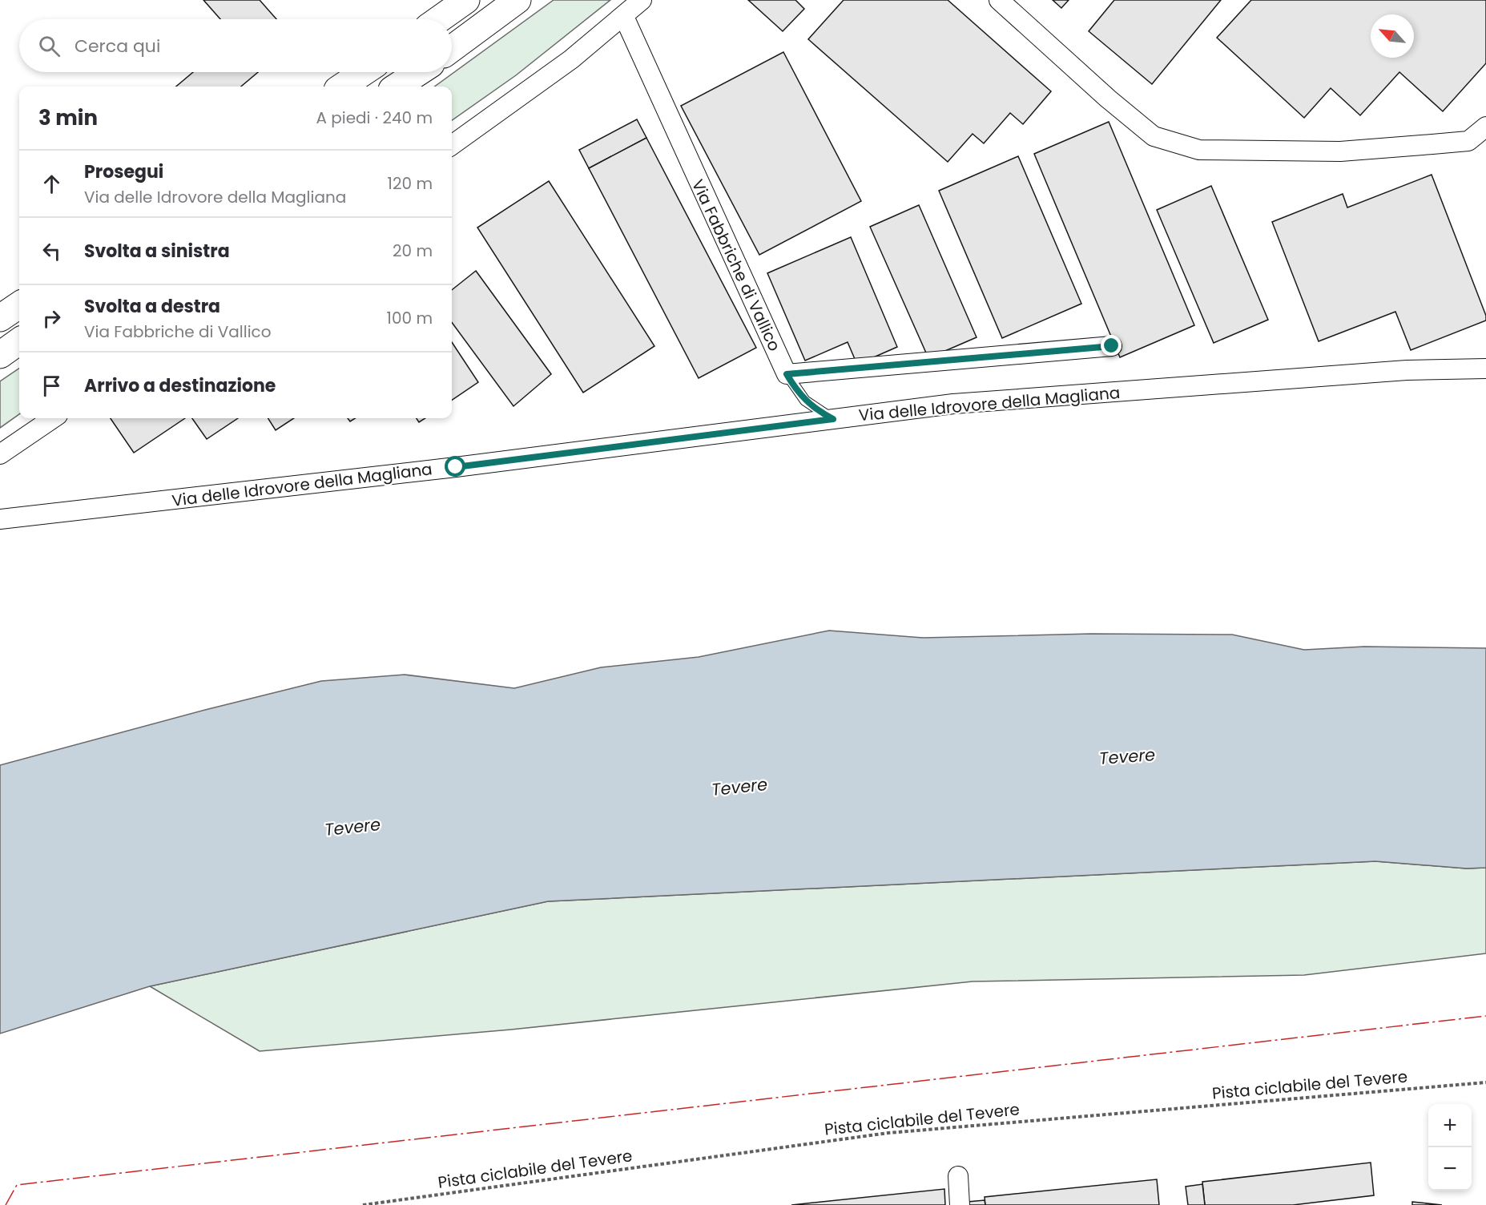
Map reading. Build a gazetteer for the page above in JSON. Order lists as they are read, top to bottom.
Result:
{
  "streets": {
    "street": ["Via Fabbriche di Vallico", "Via delle Idrovore della Magliana"],
    "path": ["Pista ciclabile del Tevere"]
  },
  "water": ["Tevere"],
  "north": "top left",
  "page": {
    "search": "Cerca qui",
    "heading": ["3 min", "A piedi · 240 m"],
    "list": [
      ["Prosegui", "Via delle Idrovore della Magliana", "120 m"],
      ["Svolta a sinistra", "20 m"],
      ["Svolta a destra", "Via Fabbriche di Vallico", "100 m"],
      "Arrivo a destinazione"
    ],
    "map_buttons": ["+", "−"]
  }
}
